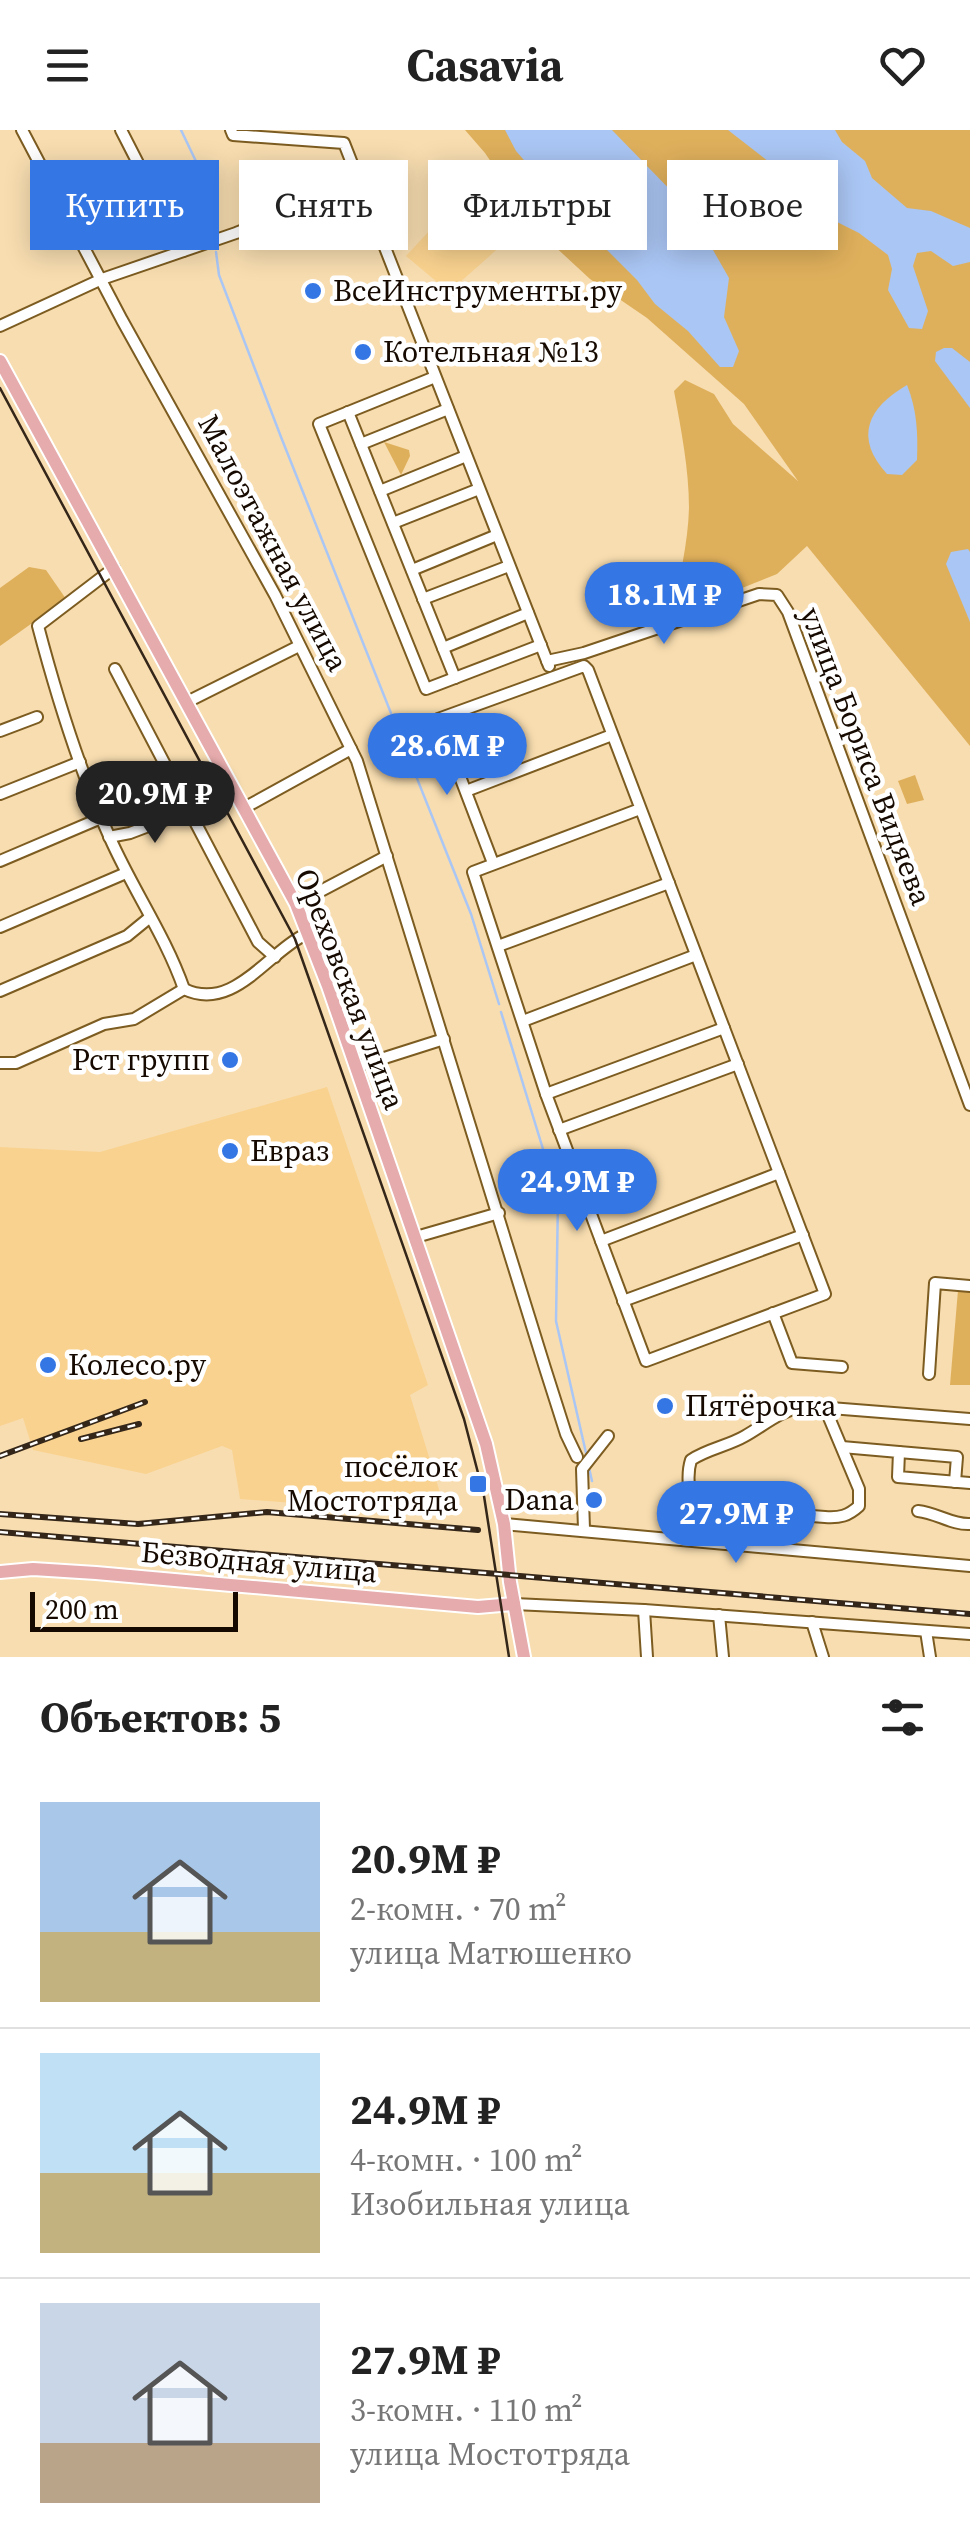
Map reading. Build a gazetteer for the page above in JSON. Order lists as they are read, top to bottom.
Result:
{
  "streets": {
    "main road": ["Ореховская улица", "Безводная улица"],
    "street": ["Малоэтажная улица", "улица Бориса Видяева"]
  },
  "crossings": [
    ["Ореховская улица", "Безводная улица"]
  ],
  "places": {
    "other": [
      "ВсеИнструменты.ру",
      "Котельная №13",
      "Рст групп",
      "Евраз",
      "Колесо.ру",
      "Пятёрочка",
      "Dana"
    ],
    "transit": ["посёлок Мостотряда"]
  },
  "scale_bar": "200 m",
  "page": {
    "header": "Casavia",
    "chip": [
      "Купить",
      "Снять",
      "Фильтры",
      "Новое"
    ],
    "price": [
      "18.1M ₽",
      "28.6M ₽",
      "20.9M ₽",
      "24.9M ₽",
      "27.9M ₽"
    ],
    "scale": "200 m",
    "heading": "Объектов: 5",
    "list": [
      {
        "name": "20.9M ₽",
        "note": "2-комн. · 70 m² · улица Матюшенко"
      },
      {
        "name": "24.9M ₽",
        "note": "4-комн. · 100 m² · Изобильная улица"
      },
      {
        "name": "27.9M ₽",
        "note": "3-комн. · 110 m² · улица Мостотряда"
      }
    ]
  }
}
